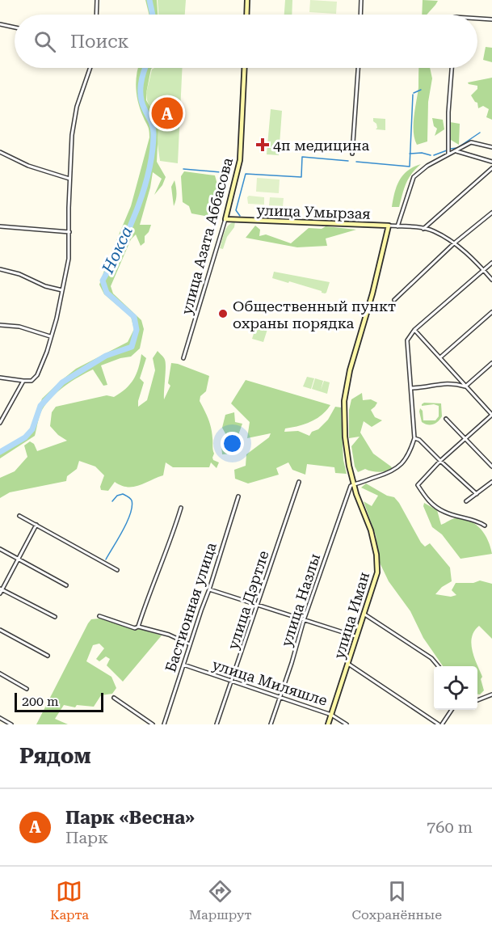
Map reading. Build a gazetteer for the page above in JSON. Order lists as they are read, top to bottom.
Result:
{
  "streets": {
    "street": [
      "улица Умырзая",
      "улица Азата Аббасова",
      "улица Дэртле",
      "улица Назлы",
      "Бастионная улица",
      "улица Иман",
      "улица Миляшле"
    ]
  },
  "crossings": [
    ["улица Умырзая", "улица Азата Аббасова"],
    ["улица Умырзая", "улица Иман"],
    ["улица Дэртле", "улица Миляшле"],
    ["улица Назлы", "улица Иман"],
    ["улица Назлы", "улица Миляшле"],
    ["Бастионная улица", "улица Миляшле"],
    ["улица Иман", "улица Миляшле"]
  ],
  "water": ["Нокса"],
  "places": {
    "health": ["4п медицина"],
    "other": ["Общественный пункт охраны порядка"]
  },
  "scale_bar": "200 m",
  "page": {
    "search": "Поиск",
    "pins": "A",
    "scale": "200 m",
    "heading": "Рядом",
    "list": [
      {
        "mark": "A",
        "name": "Парк «Весна»",
        "note": "Парк",
        "value": "760 m"
      }
    ],
    "nav": ["Карта", "Маршрут", "Сохранённые"]
  }
}
